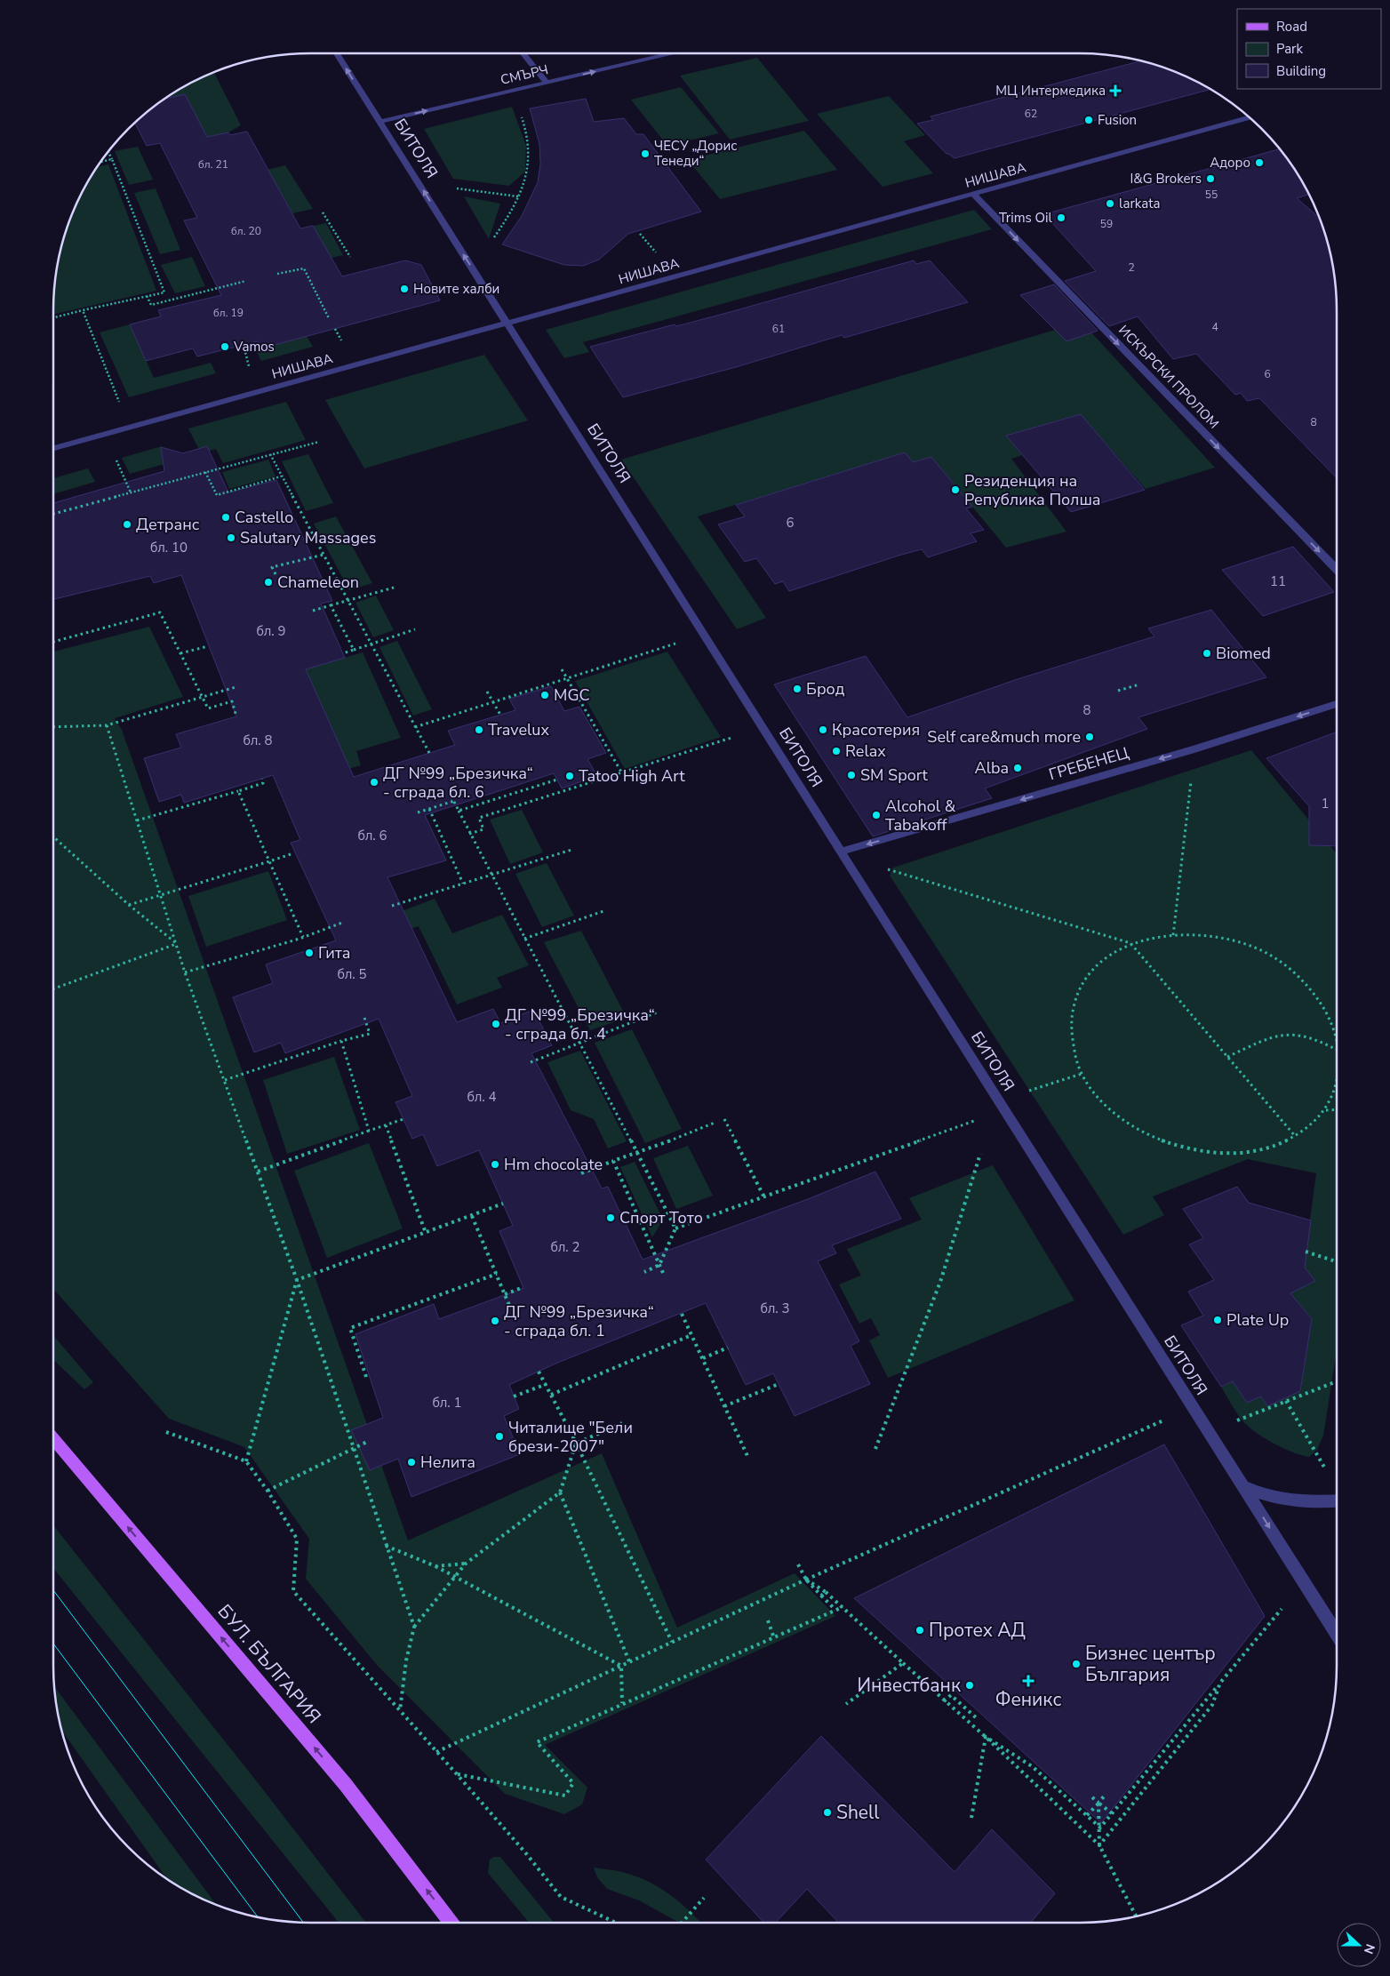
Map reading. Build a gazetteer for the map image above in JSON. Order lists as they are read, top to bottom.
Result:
{
  "streets": {
    "main road": ["БУЛ. БЪЛГАРИЯ"],
    "street": [
      "СМЪРЧ",
      "БИТОЛЯ",
      "НИШАВА",
      "ИСКЪРСКИ ПРОЛОМ",
      "ГРЕБЕНЕЦ"
    ]
  },
  "crossings": [
    ["СМЪРЧ", "БИТОЛЯ"],
    ["БИТОЛЯ", "НИШАВА"],
    ["БИТОЛЯ", "ГРЕБЕНЕЦ"],
    ["НИШАВА", "ИСКЪРСКИ ПРОЛОМ"]
  ],
  "one_way": [
    "СМЪРЧ",
    "ИСКЪРСКИ ПРОЛОМ",
    "ГРЕБЕНЕЦ",
    "БУЛ. БЪЛГАРИЯ"
  ],
  "places": {
    "health": ["МЦ Интермедика", "Феникс"],
    "other": [
      "Fusion",
      "ЧЕСУ „Дорис Тенеди“",
      "Адоро",
      "I&G Brokers",
      "larkata",
      "Trims Oil",
      "Новите халби",
      "Vamos",
      "Резиденция на Република Полша",
      "Castello",
      "Детранс",
      "Salutary Massages",
      "Chameleon",
      "Biomed",
      "Брод",
      "MGC",
      "Travelux",
      "Красотерия",
      "Self care&much more",
      "Relax",
      "Alba",
      "SM Sport",
      "Tatoo High Art",
      "ДГ №99 „Брезичка“ - сграда бл. 6",
      "Alcohol & Tabakoff",
      "Гита",
      "ДГ №99 „Брезичка“ - сграда бл. 4",
      "Hm chocolate",
      "Спорт Тото",
      "Plate Up",
      "ДГ №99 „Брезичка“ - сграда бл. 1",
      "Читалище \"Бели брези-2007\"",
      "Нелита",
      "Протех АД",
      "Бизнес център България",
      "Инвестбанк",
      "Shell"
    ]
  },
  "house_numbers": [
    "62",
    "бл. 21",
    "55",
    "59",
    "бл. 20",
    "2",
    "бл. 19",
    "4",
    "61",
    "6",
    "8",
    "6",
    "бл. 10",
    "11",
    "бл. 9",
    "8",
    "бл. 8",
    "1",
    "бл. 6",
    "бл. 5",
    "бл. 4",
    "бл. 2",
    "бл. 3",
    "бл. 1"
  ],
  "legend": ["Road", "Park", "Building"],
  "north": "right"
}
